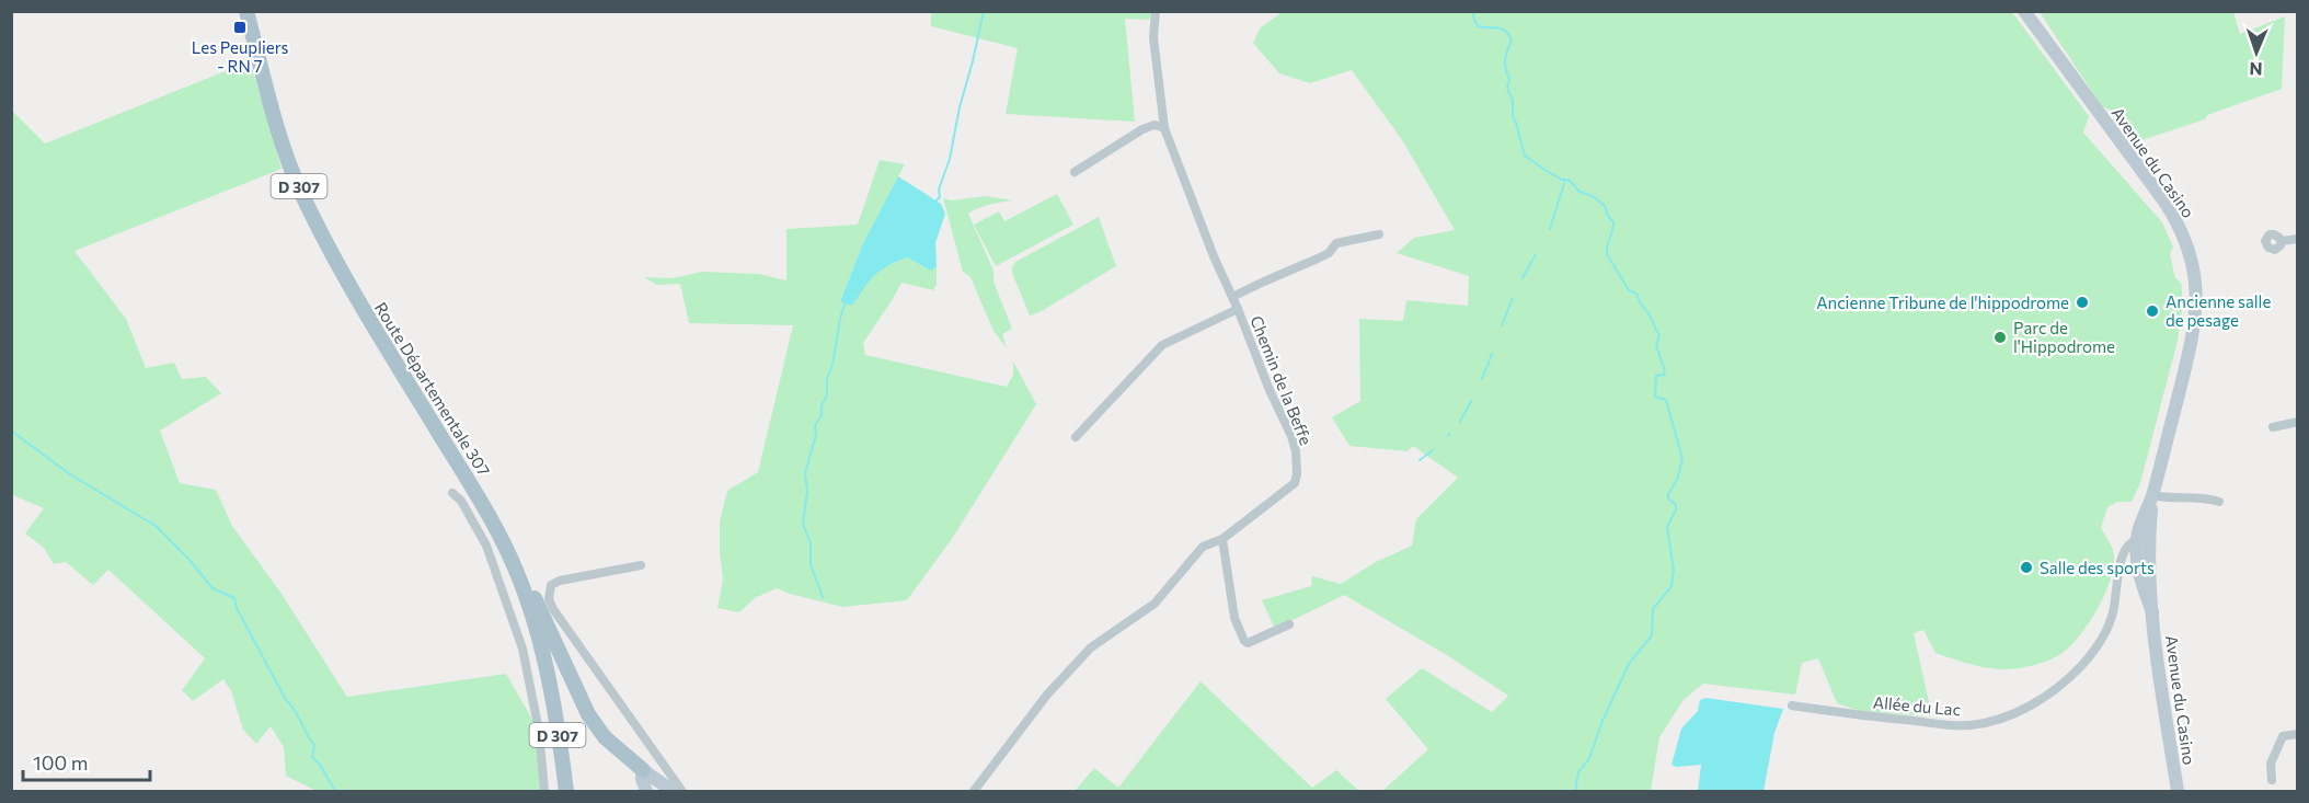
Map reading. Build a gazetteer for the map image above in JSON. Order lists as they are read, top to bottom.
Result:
{
  "streets": {
    "main road": ["D 307", "Route Départementale 307"],
    "street": ["Avenue du Casino", "Chemin de la Beffe", "Allée du Lac"]
  },
  "crossings": [
    ["Avenue du Casino", "Allée du Lac"]
  ],
  "places": {
    "transit": ["Les Peupliers - RN 7"],
    "other": [
      "Ancienne Tribune de l'hippodrome",
      "Ancienne salle de pesage",
      "Parc de l'Hippodrome",
      "Salle des sports"
    ]
  },
  "scale_bar": "100 m",
  "north": "bottom"
}
